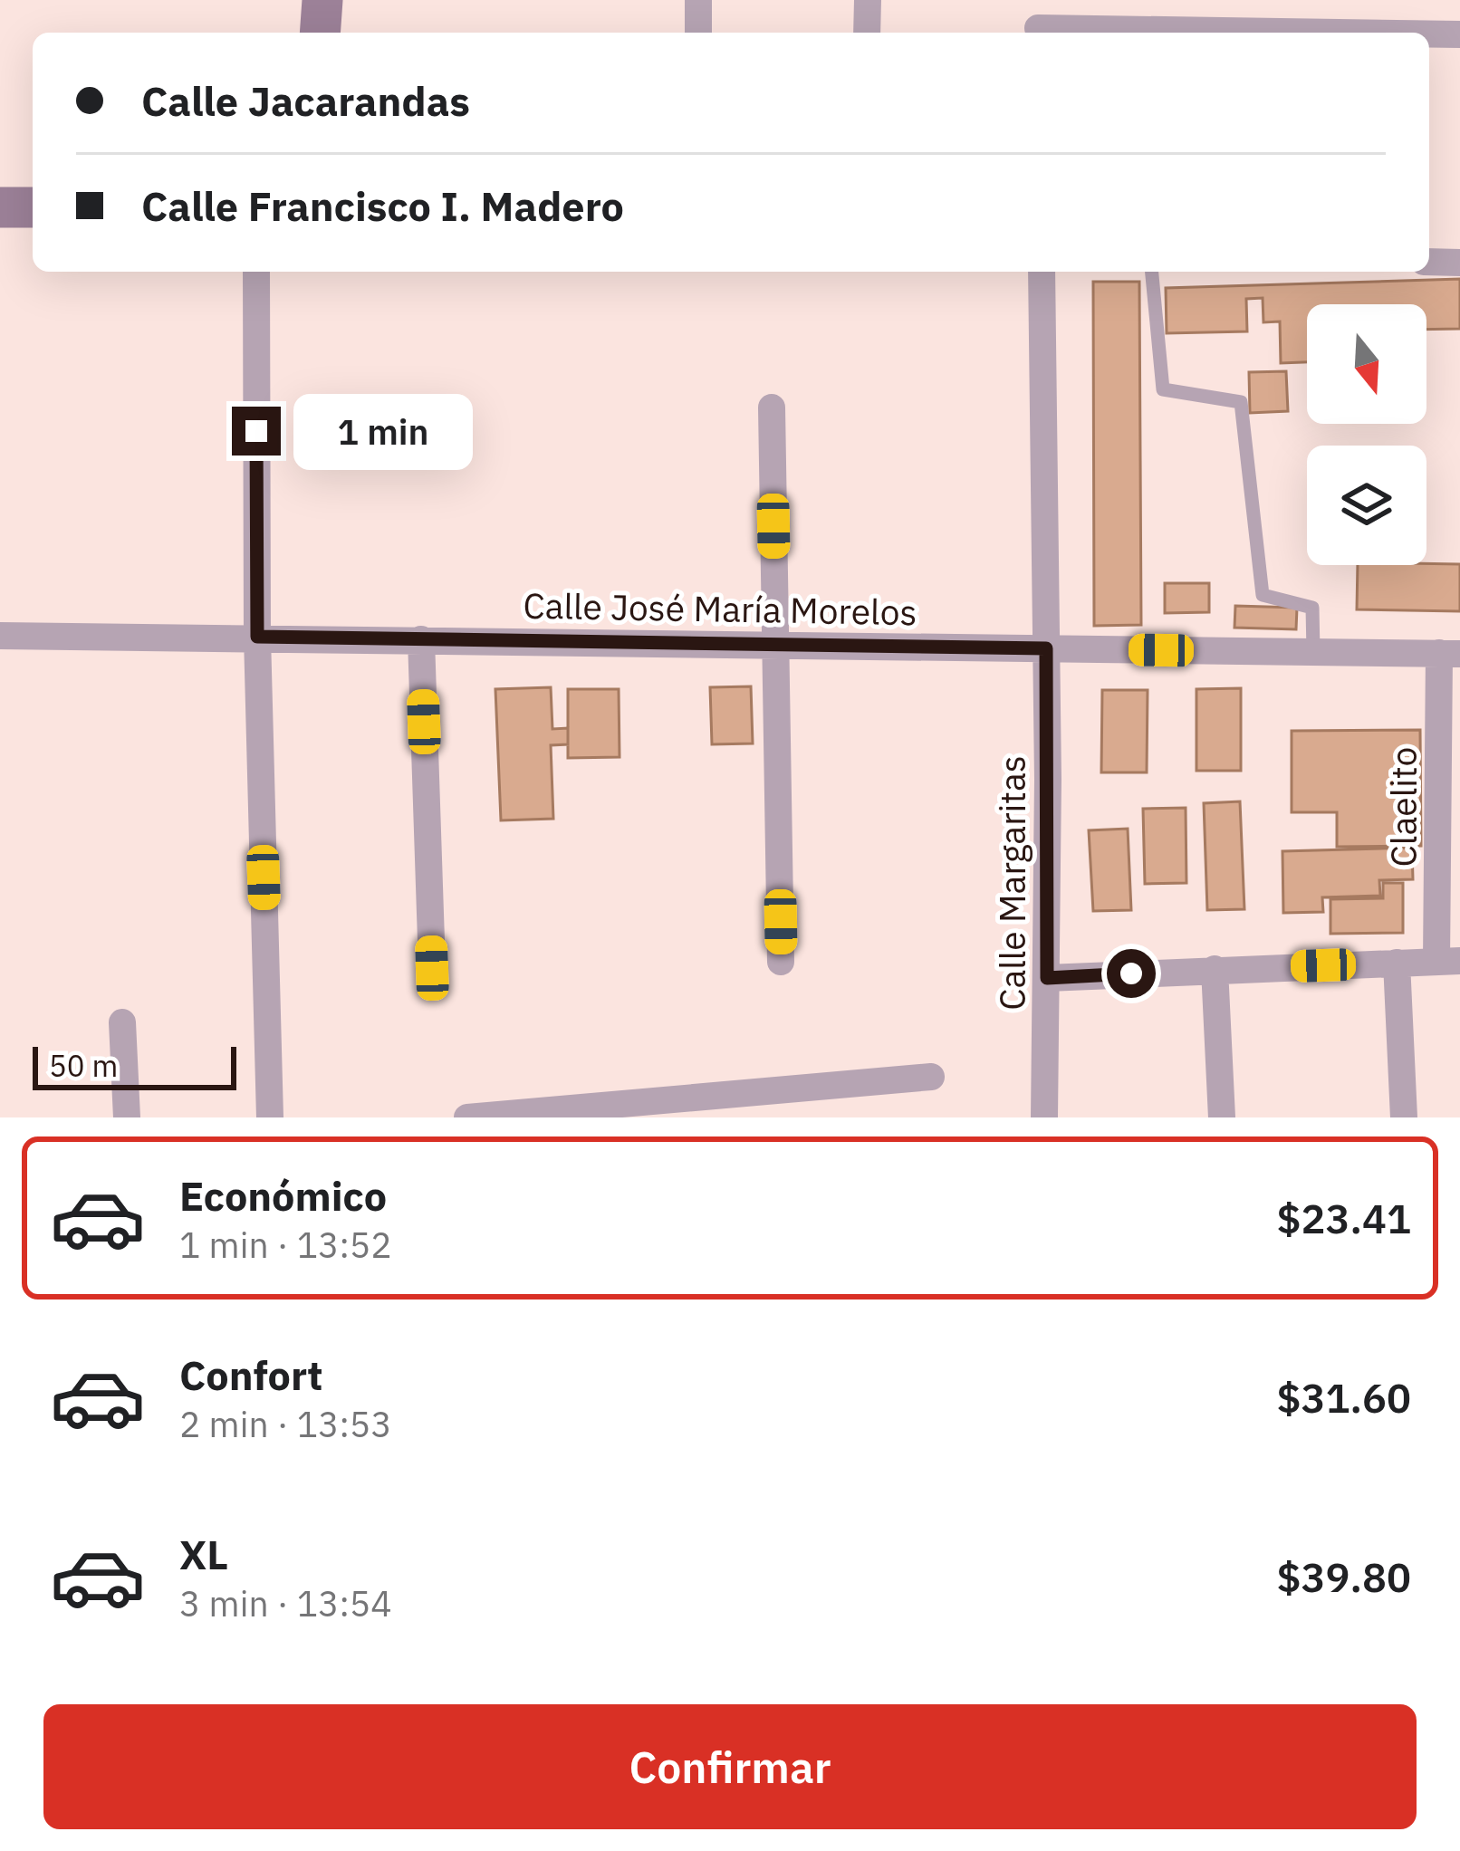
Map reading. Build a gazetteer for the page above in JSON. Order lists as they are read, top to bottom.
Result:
{
  "streets": {
    "street": ["Calle José María Morelos", "Claelito", "Calle Margaritas"]
  },
  "crossings": [
    ["Calle José María Morelos", "Claelito"],
    ["Calle José María Morelos", "Calle Margaritas"]
  ],
  "scale_bar": "50 m",
  "north": "bottom",
  "page": {
    "banner": ["Calle Jacarandas", "Calle Francisco I. Madero"],
    "bubble": "1 min",
    "scale": "50 m",
    "list": [
      {
        "name": "Económico",
        "note": "1 min · 13:52",
        "value": "$23.41"
      },
      {
        "name": "Confort",
        "note": "2 min · 13:53",
        "value": "$31.60"
      },
      {
        "name": "XL",
        "note": "3 min · 13:54",
        "value": "$39.80"
      }
    ],
    "buttons": "Confirmar"
  }
}
